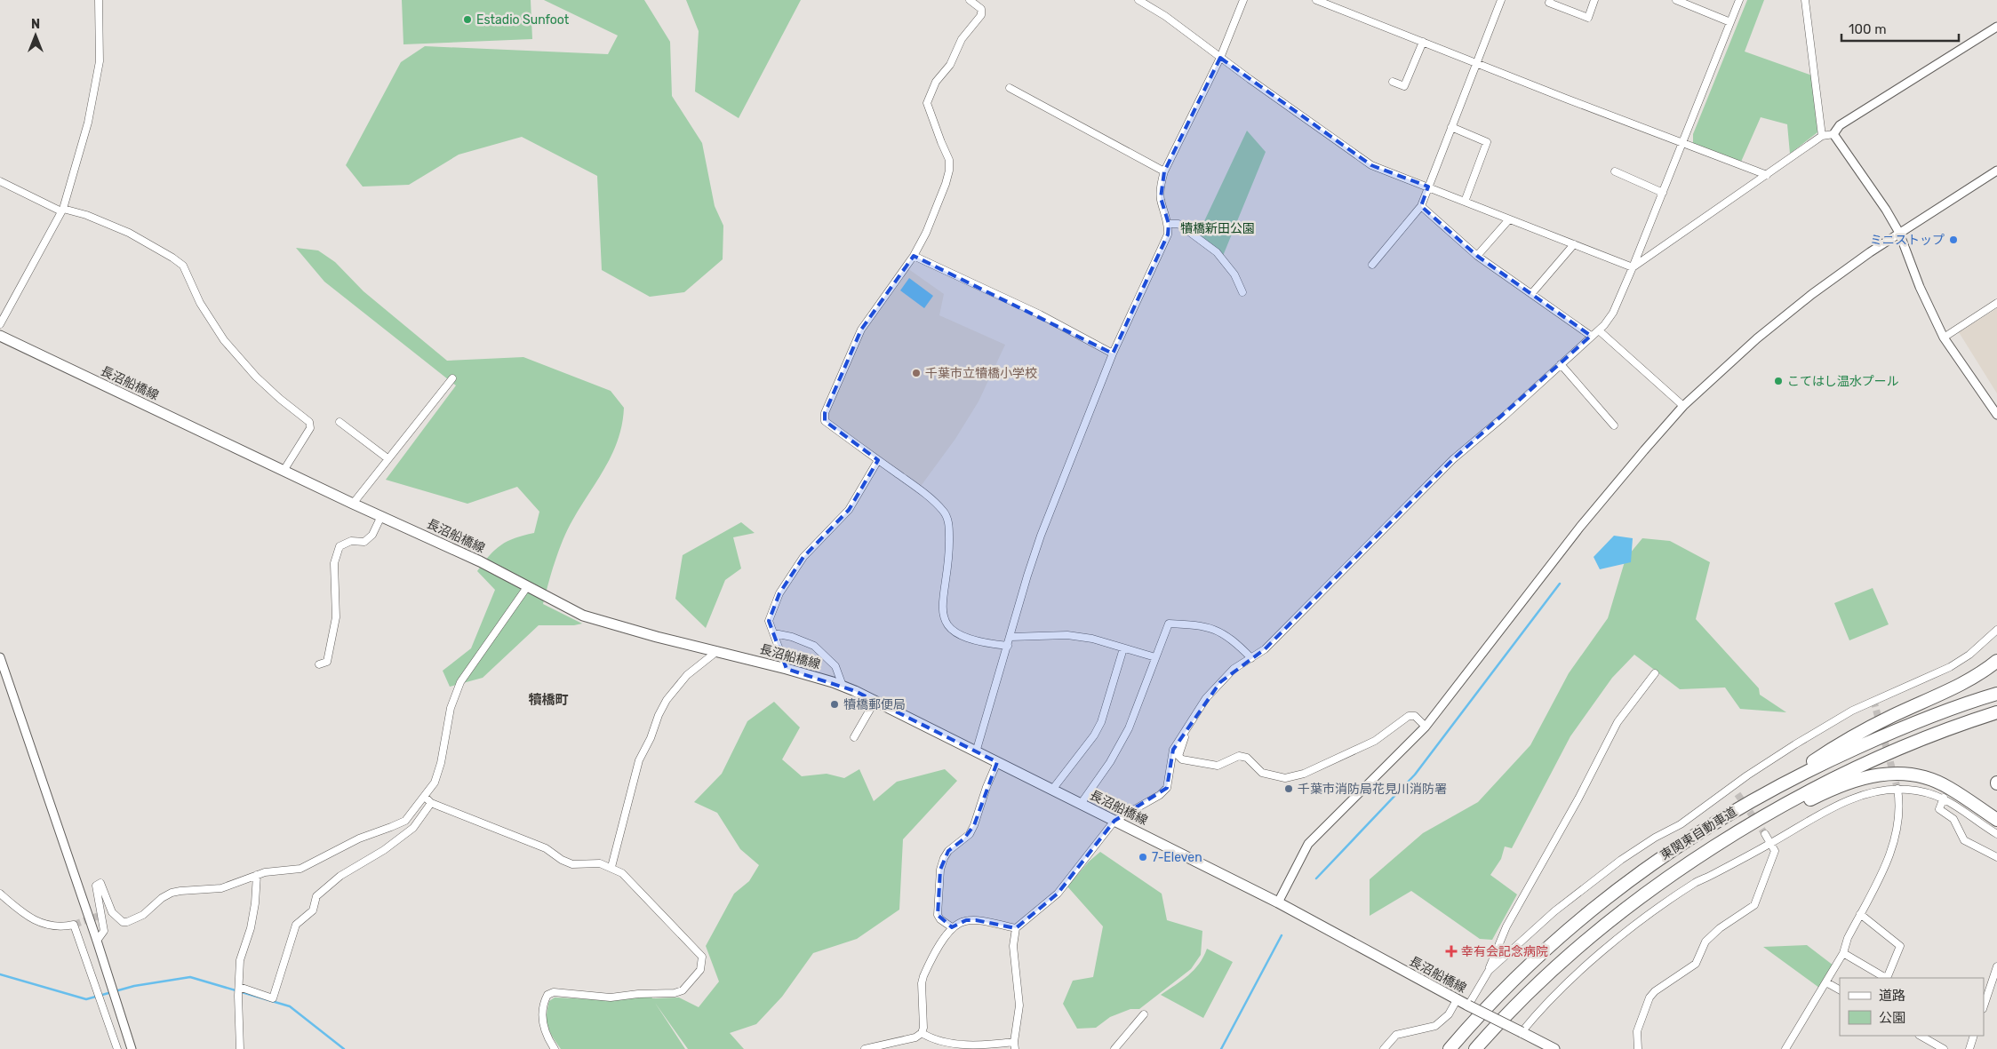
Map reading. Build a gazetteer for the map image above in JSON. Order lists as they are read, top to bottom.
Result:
{
  "streets": {
    "highway": ["東関東自動車道"],
    "main road": ["長沼船橋線"]
  },
  "districts": ["犢橋町"],
  "parks": ["犢橋新田公園"],
  "places": {
    "other": [
      "Estadio Sunfoot",
      "ミニストップ",
      "千葉市立犢橋小学校",
      "こてはし温水プール",
      "犢橋郵便局",
      "千葉市消防局花見川消防署",
      "7-Eleven"
    ],
    "health": ["幸有会記念病院"]
  },
  "legend": ["道路", "公園"],
  "scale_bar": "100 m",
  "north": "top"
}
